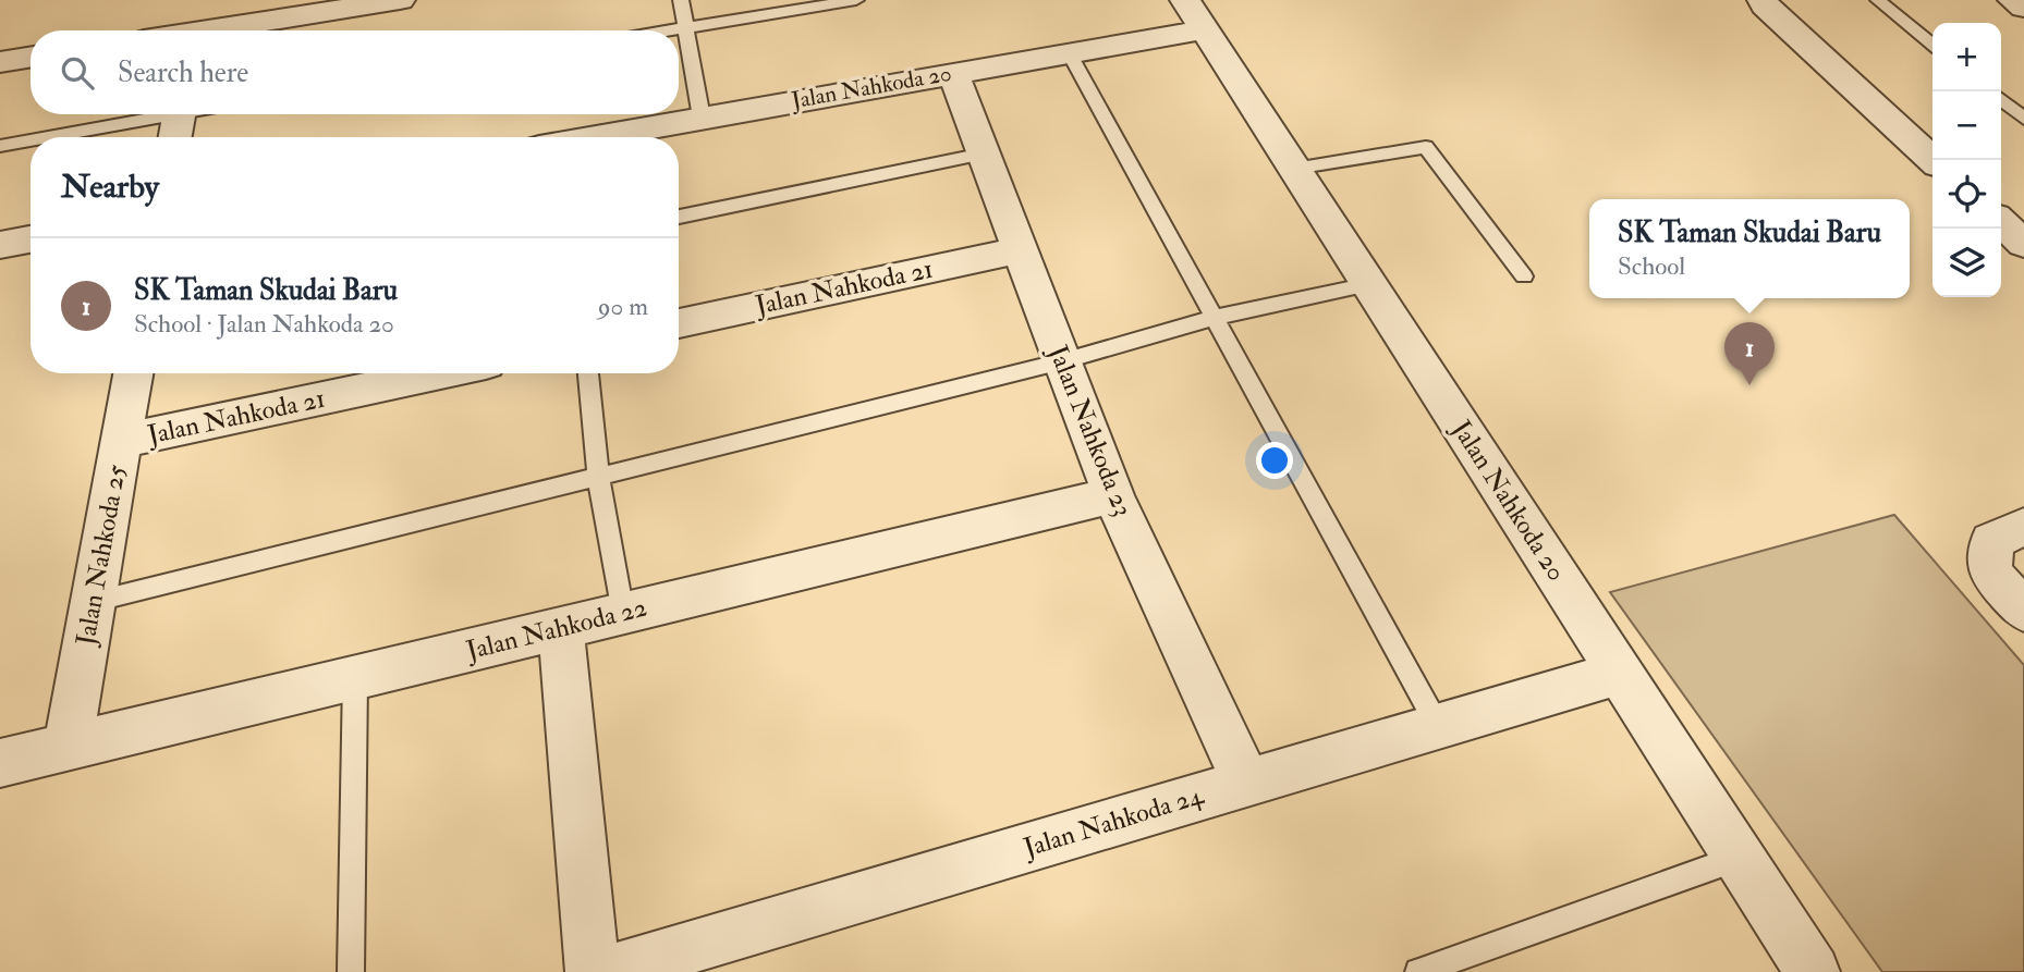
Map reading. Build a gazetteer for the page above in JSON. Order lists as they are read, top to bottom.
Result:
{
  "streets": {
    "street": [
      "Jalan Nahkoda 20",
      "Jalan Nahkoda 21",
      "Jalan Nahkoda 23",
      "Jalan Nahkoda 25",
      "Jalan Nahkoda 22",
      "Jalan Nahkoda 24"
    ]
  },
  "crossings": [
    ["Jalan Nahkoda 20", "Jalan Nahkoda 23"],
    ["Jalan Nahkoda 20", "Jalan Nahkoda 24"],
    ["Jalan Nahkoda 21", "Jalan Nahkoda 23"],
    ["Jalan Nahkoda 21", "Jalan Nahkoda 25"],
    ["Jalan Nahkoda 23", "Jalan Nahkoda 22"],
    ["Jalan Nahkoda 23", "Jalan Nahkoda 24"],
    ["Jalan Nahkoda 25", "Jalan Nahkoda 22"]
  ],
  "page": {
    "map_buttons": ["+", "−"],
    "search": "Search here",
    "heading": "Nearby",
    "popup": ["SK Taman Skudai Baru", "School"],
    "list": [
      {
        "mark": "1",
        "name": "SK Taman Skudai Baru",
        "note": "School · Jalan Nahkoda 20",
        "value": "90 m"
      }
    ],
    "pins": "1"
  }
}
